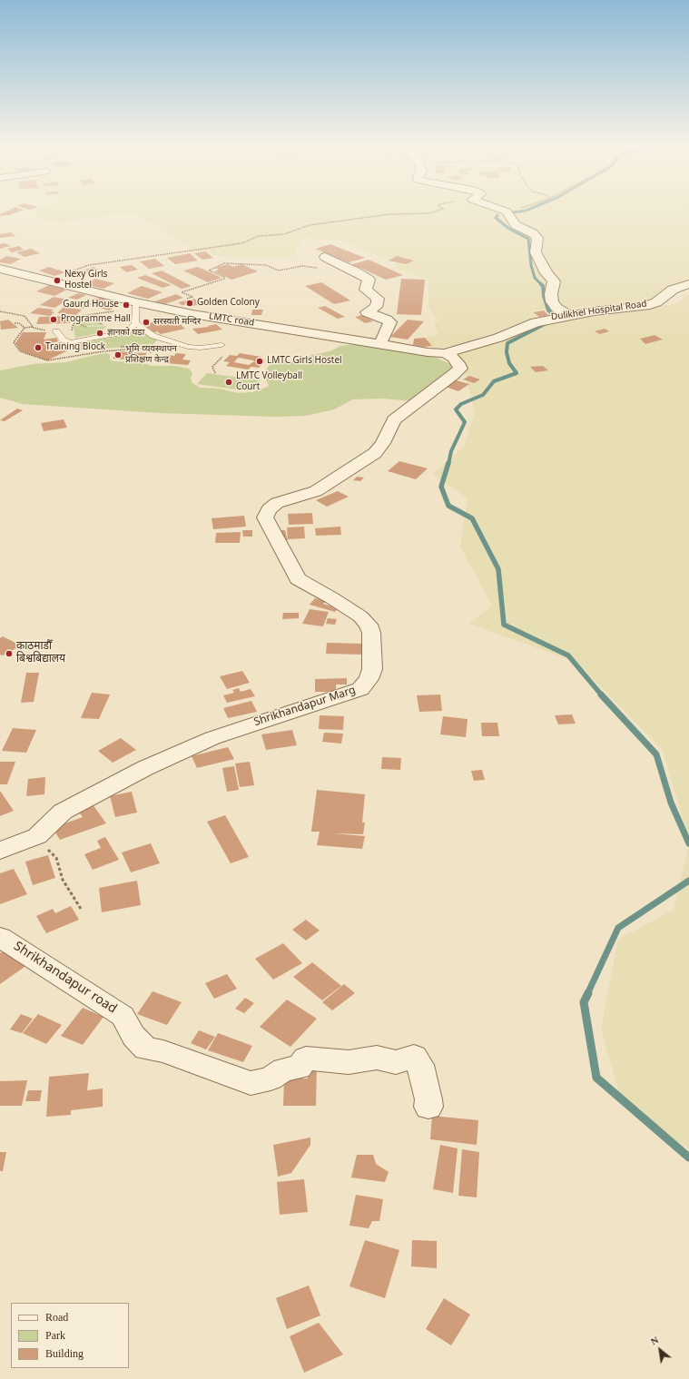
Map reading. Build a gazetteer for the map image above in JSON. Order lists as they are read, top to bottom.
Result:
{
  "streets": {
    "street": [
      "Dulikhel Hospital Road",
      "LMTC road",
      "Shrikhandapur Marg",
      "Shrikhandapur road"
    ]
  },
  "crossings": [
    ["Dulikhel Hospital Road", "LMTC road"],
    ["Dulikhel Hospital Road", "Shrikhandapur Marg"],
    ["LMTC road", "Shrikhandapur Marg"]
  ],
  "places": [
    "Nexy Girls Hostel",
    "Golden Colony",
    "Gaurd House",
    "Programme Hall",
    "सरस्वती मन्दिर",
    "ज्ञानको घडा",
    "Training Block",
    "भूमि व्यवस्थापन प्रशिक्षण केन्द्र",
    "LMTC Girls Hostel",
    "LMTC Volleyball Court",
    "काठमाडौँ बिश्वबिद्यालय"
  ],
  "legend": ["Road", "Park", "Building"],
  "north": "top left"
}
